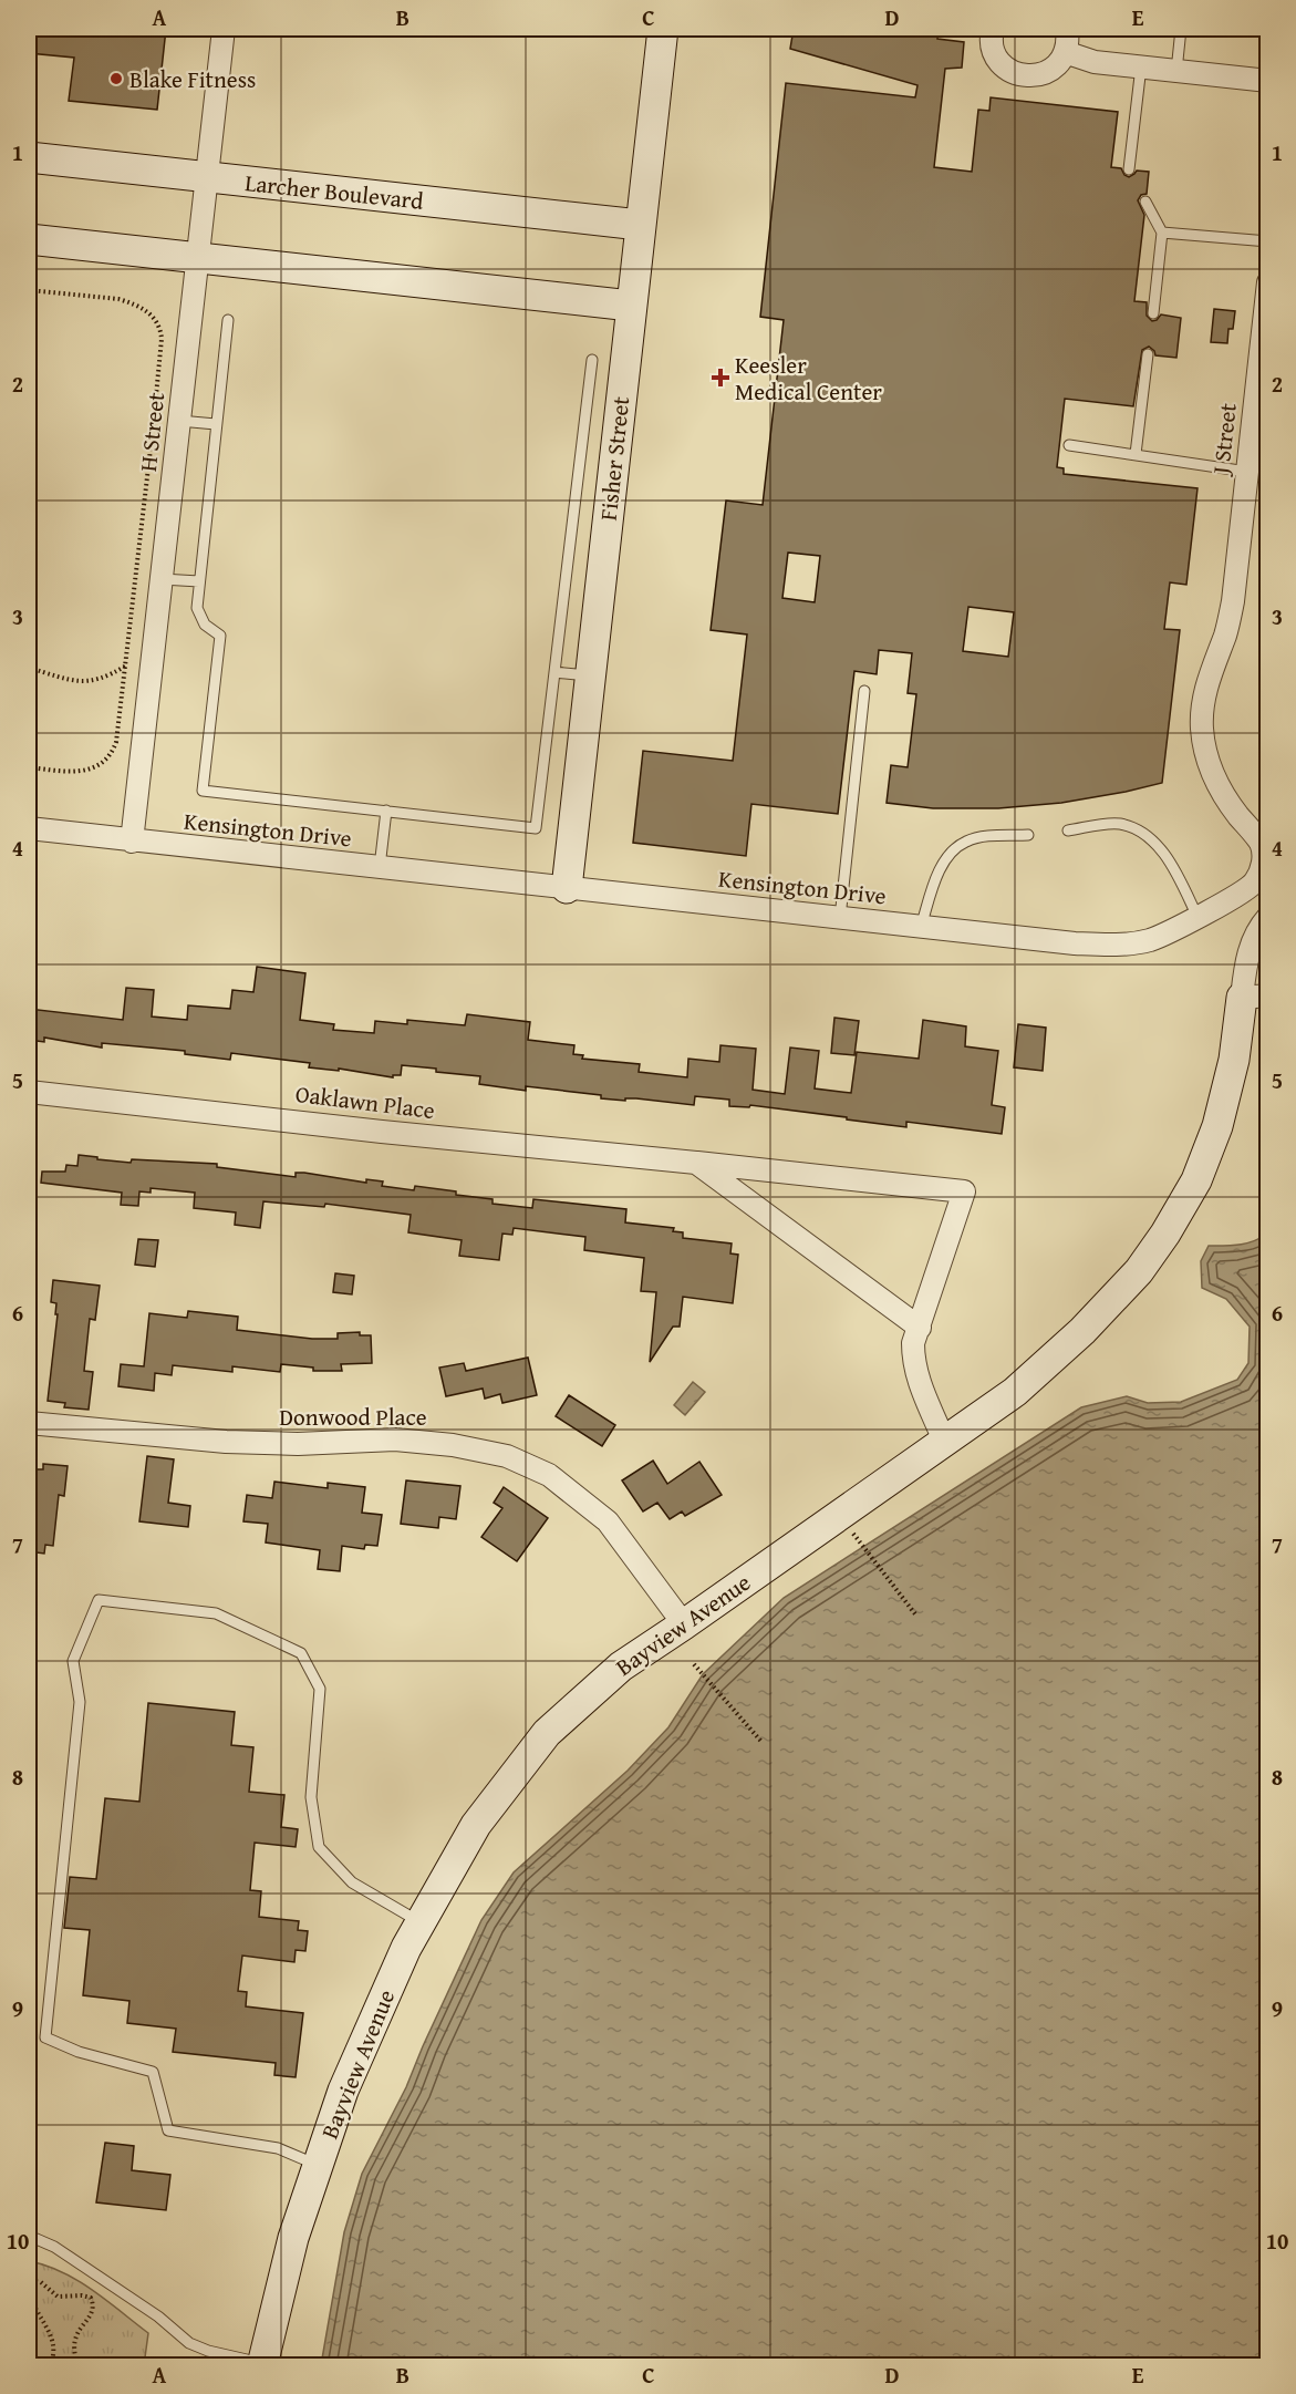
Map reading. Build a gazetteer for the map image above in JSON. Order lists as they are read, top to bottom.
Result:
{
  "streets": {
    "street": [
      "Larcher Boulevard",
      "H Street",
      "J Street",
      "Fisher Street",
      "Kensington Drive",
      "Oaklawn Place",
      "Donwood Place",
      "Bayview Avenue"
    ]
  },
  "crossings": [
    ["Larcher Boulevard", "H Street"],
    ["Larcher Boulevard", "Fisher Street"],
    ["H Street", "Kensington Drive"],
    ["J Street", "Kensington Drive"],
    ["Fisher Street", "Kensington Drive"],
    ["Oaklawn Place", "Bayview Avenue"],
    ["Donwood Place", "Bayview Avenue"]
  ],
  "places": {
    "other": ["Blake Fitness"],
    "health": ["Keesler Medical Center"]
  },
  "grid": {
    "columns": [
      "A",
      "B",
      "C",
      "D",
      "E"
    ],
    "rows": [
      "1",
      "2",
      "3",
      "4",
      "5",
      "6",
      "7",
      "8",
      "9",
      "10"
    ]
  }
}
